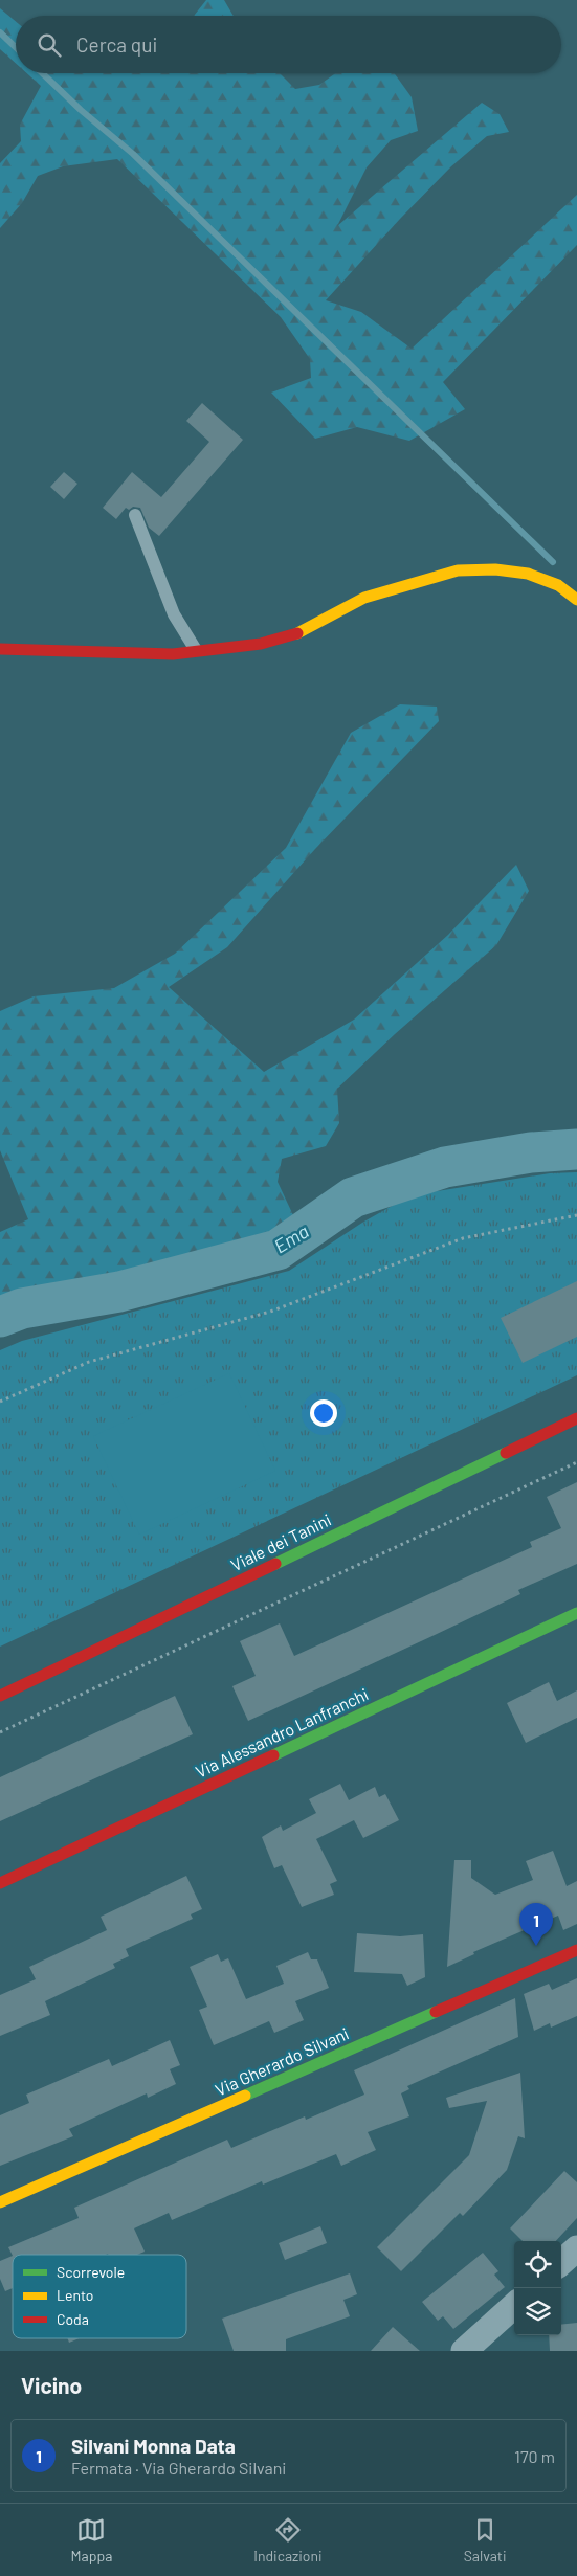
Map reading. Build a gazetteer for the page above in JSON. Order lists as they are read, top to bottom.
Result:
{
  "streets": {
    "street": ["Viale dei Tanini", "Via Alessandro Lanfranchi", "Via Gherardo Silvani"]
  },
  "water": ["Ema"],
  "legend": ["Scorrevole", "Lento", "Coda"],
  "page": {
    "search": "Cerca qui",
    "pins": "1",
    "heading": "Vicino",
    "list": [
      {
        "mark": "1",
        "name": "Silvani Monna Data",
        "note": "Fermata · Via Gherardo Silvani",
        "value": "170 m"
      }
    ],
    "nav": ["Mappa", "Indicazioni", "Salvati"]
  }
}
